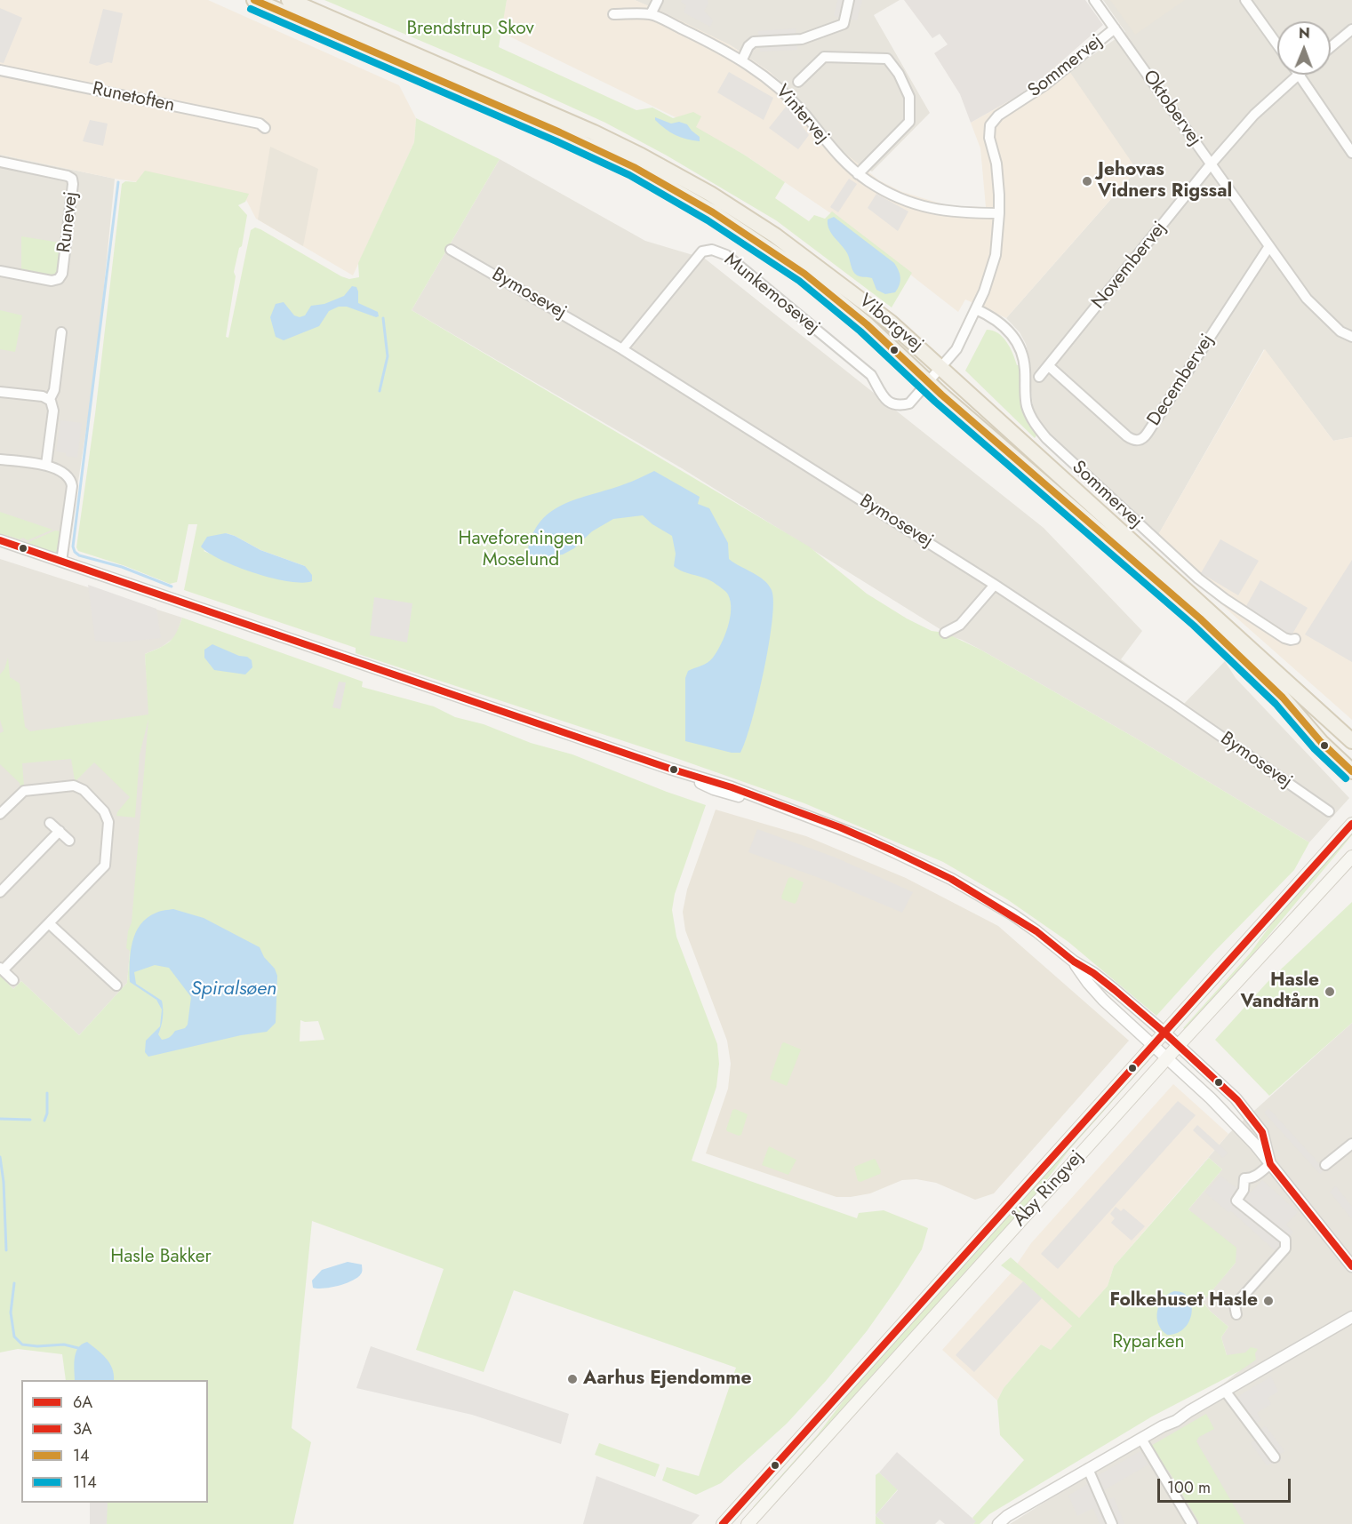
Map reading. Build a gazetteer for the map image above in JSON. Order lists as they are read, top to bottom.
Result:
{
  "streets": {
    "main road": ["Viborgvej", "Åby Ringvej"],
    "street": [
      "Sommervej",
      "Runetoften",
      "Oktobervej",
      "Vintervej",
      "Runevej",
      "Novembervej",
      "Bymosevej",
      "Munkemosevej",
      "Decembervej"
    ]
  },
  "crossings": [
    ["Sommervej", "Oktobervej"],
    ["Sommervej", "Vintervej"],
    ["Sommervej", "Munkemosevej"],
    ["Sommervej", "Viborgvej"],
    ["Oktobervej", "Novembervej"],
    ["Oktobervej", "Decembervej"],
    ["Novembervej", "Decembervej"],
    ["Bymosevej", "Munkemosevej"],
    ["Munkemosevej", "Viborgvej"]
  ],
  "water": ["Spiralsøen"],
  "parks": [
    "Brendstrup Skov",
    "Haveforeningen Moselund",
    "Hasle Bakker",
    "Ryparken"
  ],
  "places": [
    "Jehovas Vidners Rigssal",
    "Hasle Vandtårn",
    "Folkehuset Hasle",
    "Aarhus Ejendomme"
  ],
  "lines": [
    "transit line 14",
    "transit line 114",
    "transit line 3A",
    "transit line 6A"
  ],
  "legend": [
    "6A",
    "3A",
    "14",
    "114"
  ],
  "scale_bar": "100 m",
  "north": "top"
}
